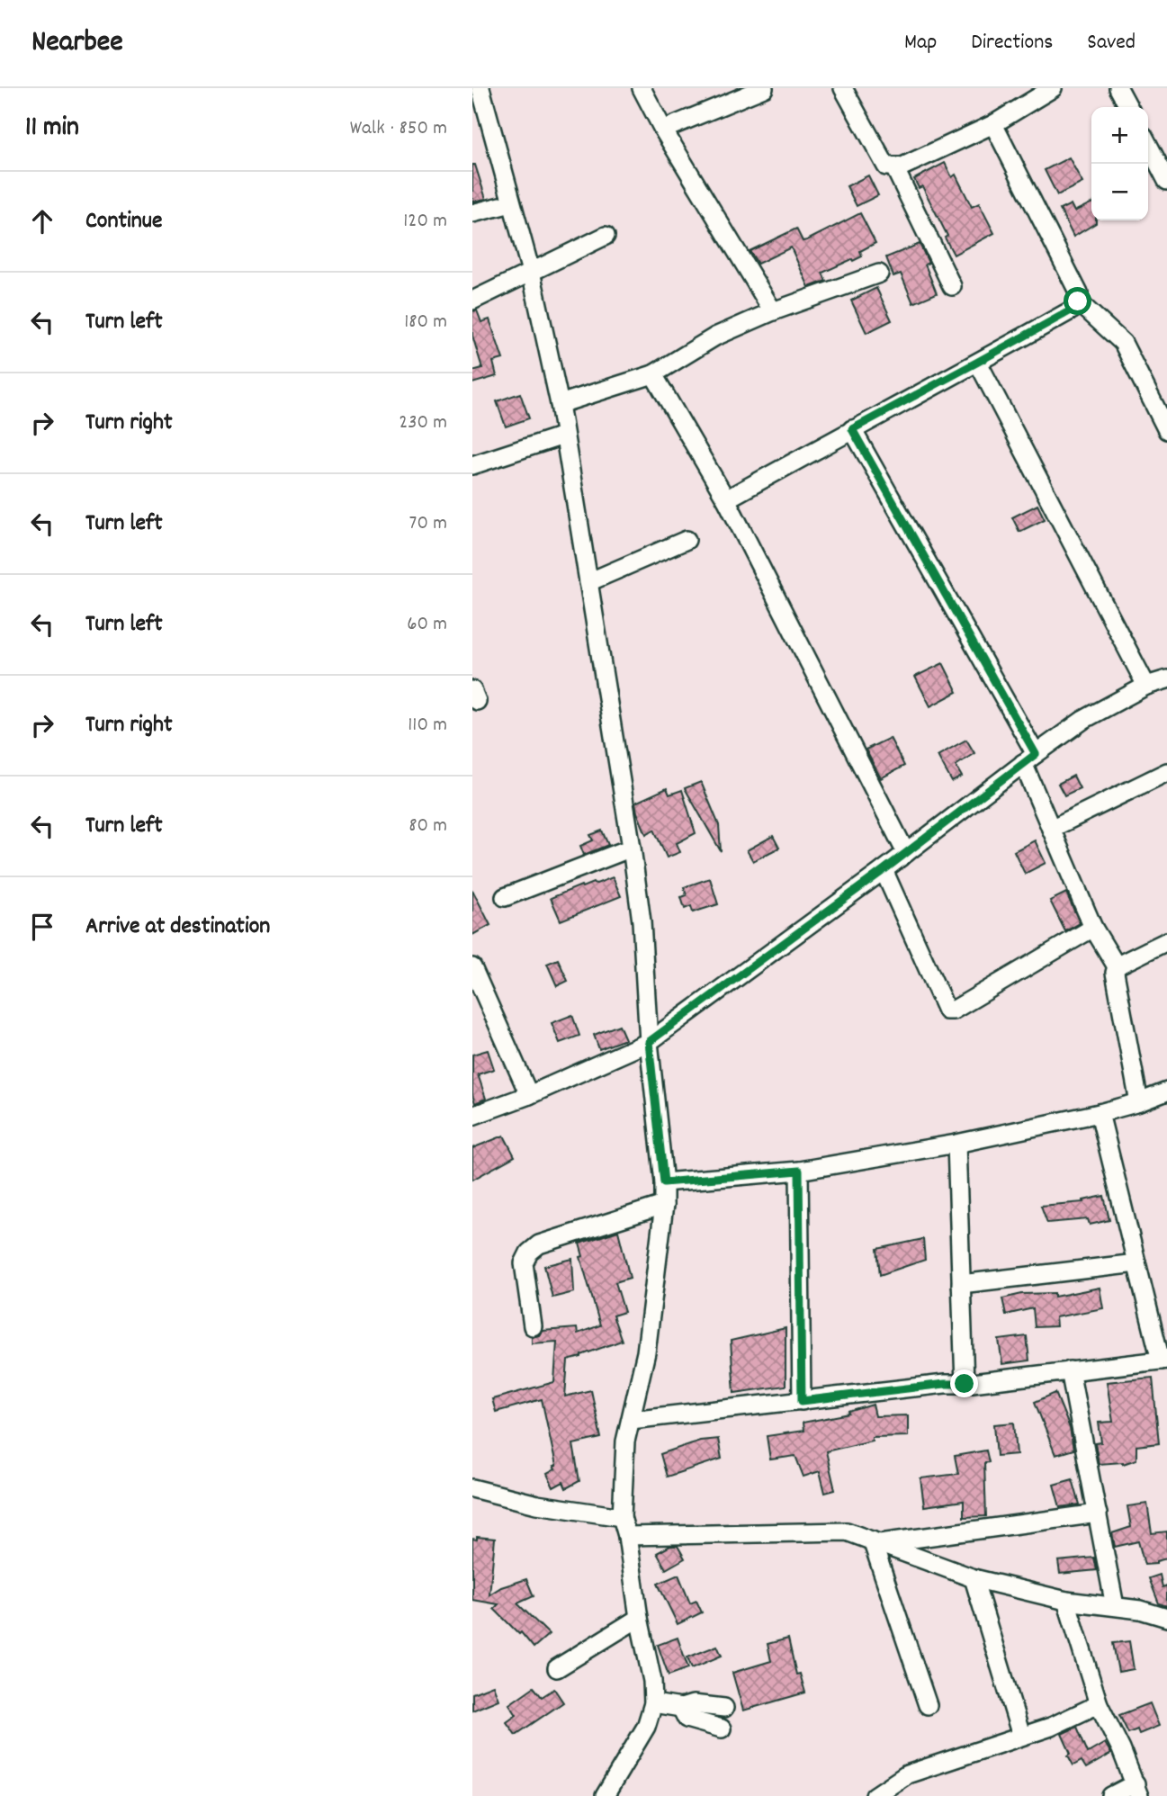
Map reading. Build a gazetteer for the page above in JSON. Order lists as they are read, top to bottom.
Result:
{
  "page": {
    "header": "Nearbee",
    "nav": ["Map", "Directions", "Saved"],
    "heading": ["11 min", "Walk · 850 m"],
    "map_buttons": ["+", "−"],
    "list": [
      ["Continue", "120 m"],
      ["Turn left", "180 m"],
      ["Turn right", "230 m"],
      ["Turn left", "70 m"],
      ["Turn left", "60 m"],
      ["Turn right", "110 m"],
      ["Turn left", "80 m"],
      "Arrive at destination"
    ]
  }
}
